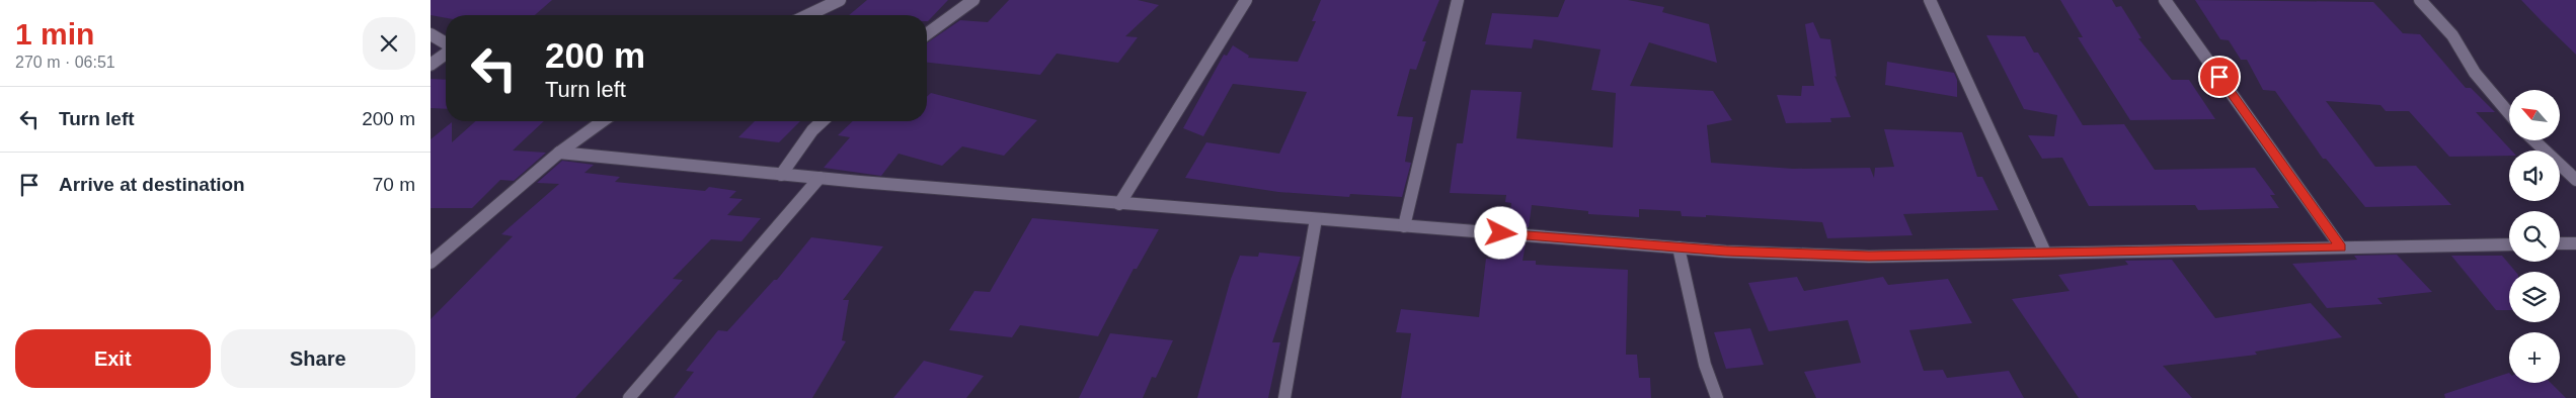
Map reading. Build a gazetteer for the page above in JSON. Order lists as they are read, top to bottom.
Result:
{
  "north": "top left",
  "page": {
    "heading": ["1 min", "270 m · 06:51"],
    "turn": ["200 m", "Turn left"],
    "list": [
      {
        "name": "Turn left",
        "value": "200 m"
      },
      {
        "name": "Arrive at destination",
        "value": "70 m"
      }
    ],
    "map_buttons": "+",
    "buttons": ["Exit", "Share"]
  }
}
